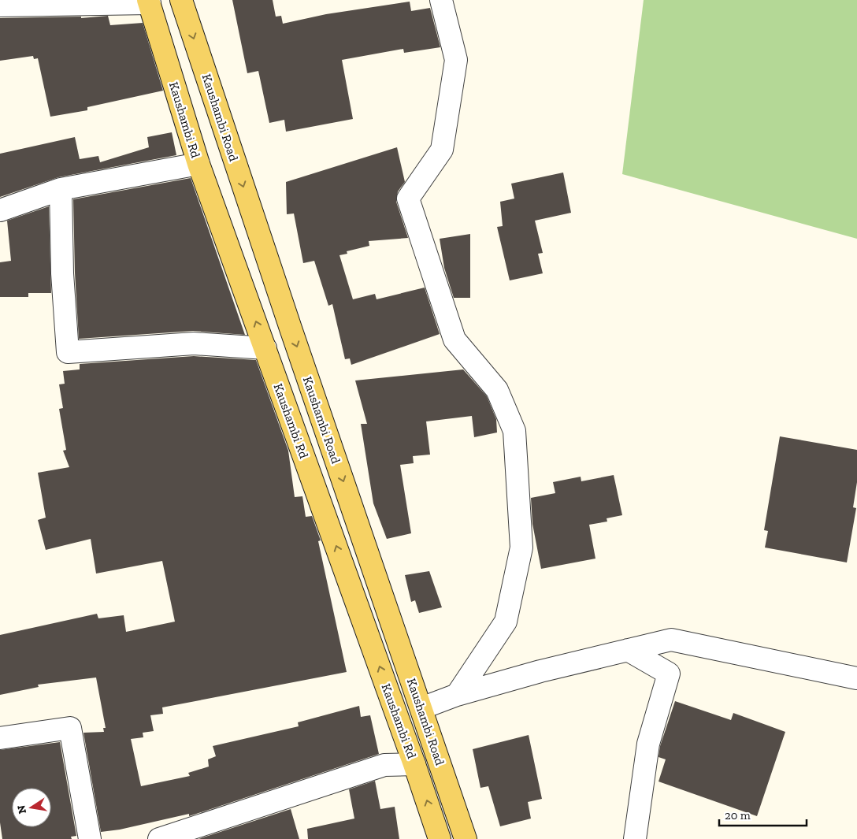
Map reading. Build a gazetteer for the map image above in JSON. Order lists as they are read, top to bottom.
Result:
{
  "streets": {
    "main road": ["Kaushambi Road", "Kaushambi Rd"]
  },
  "one_way": ["Kaushambi Road", "Kaushambi Rd"],
  "scale_bar": "20 m",
  "north": "left"
}
